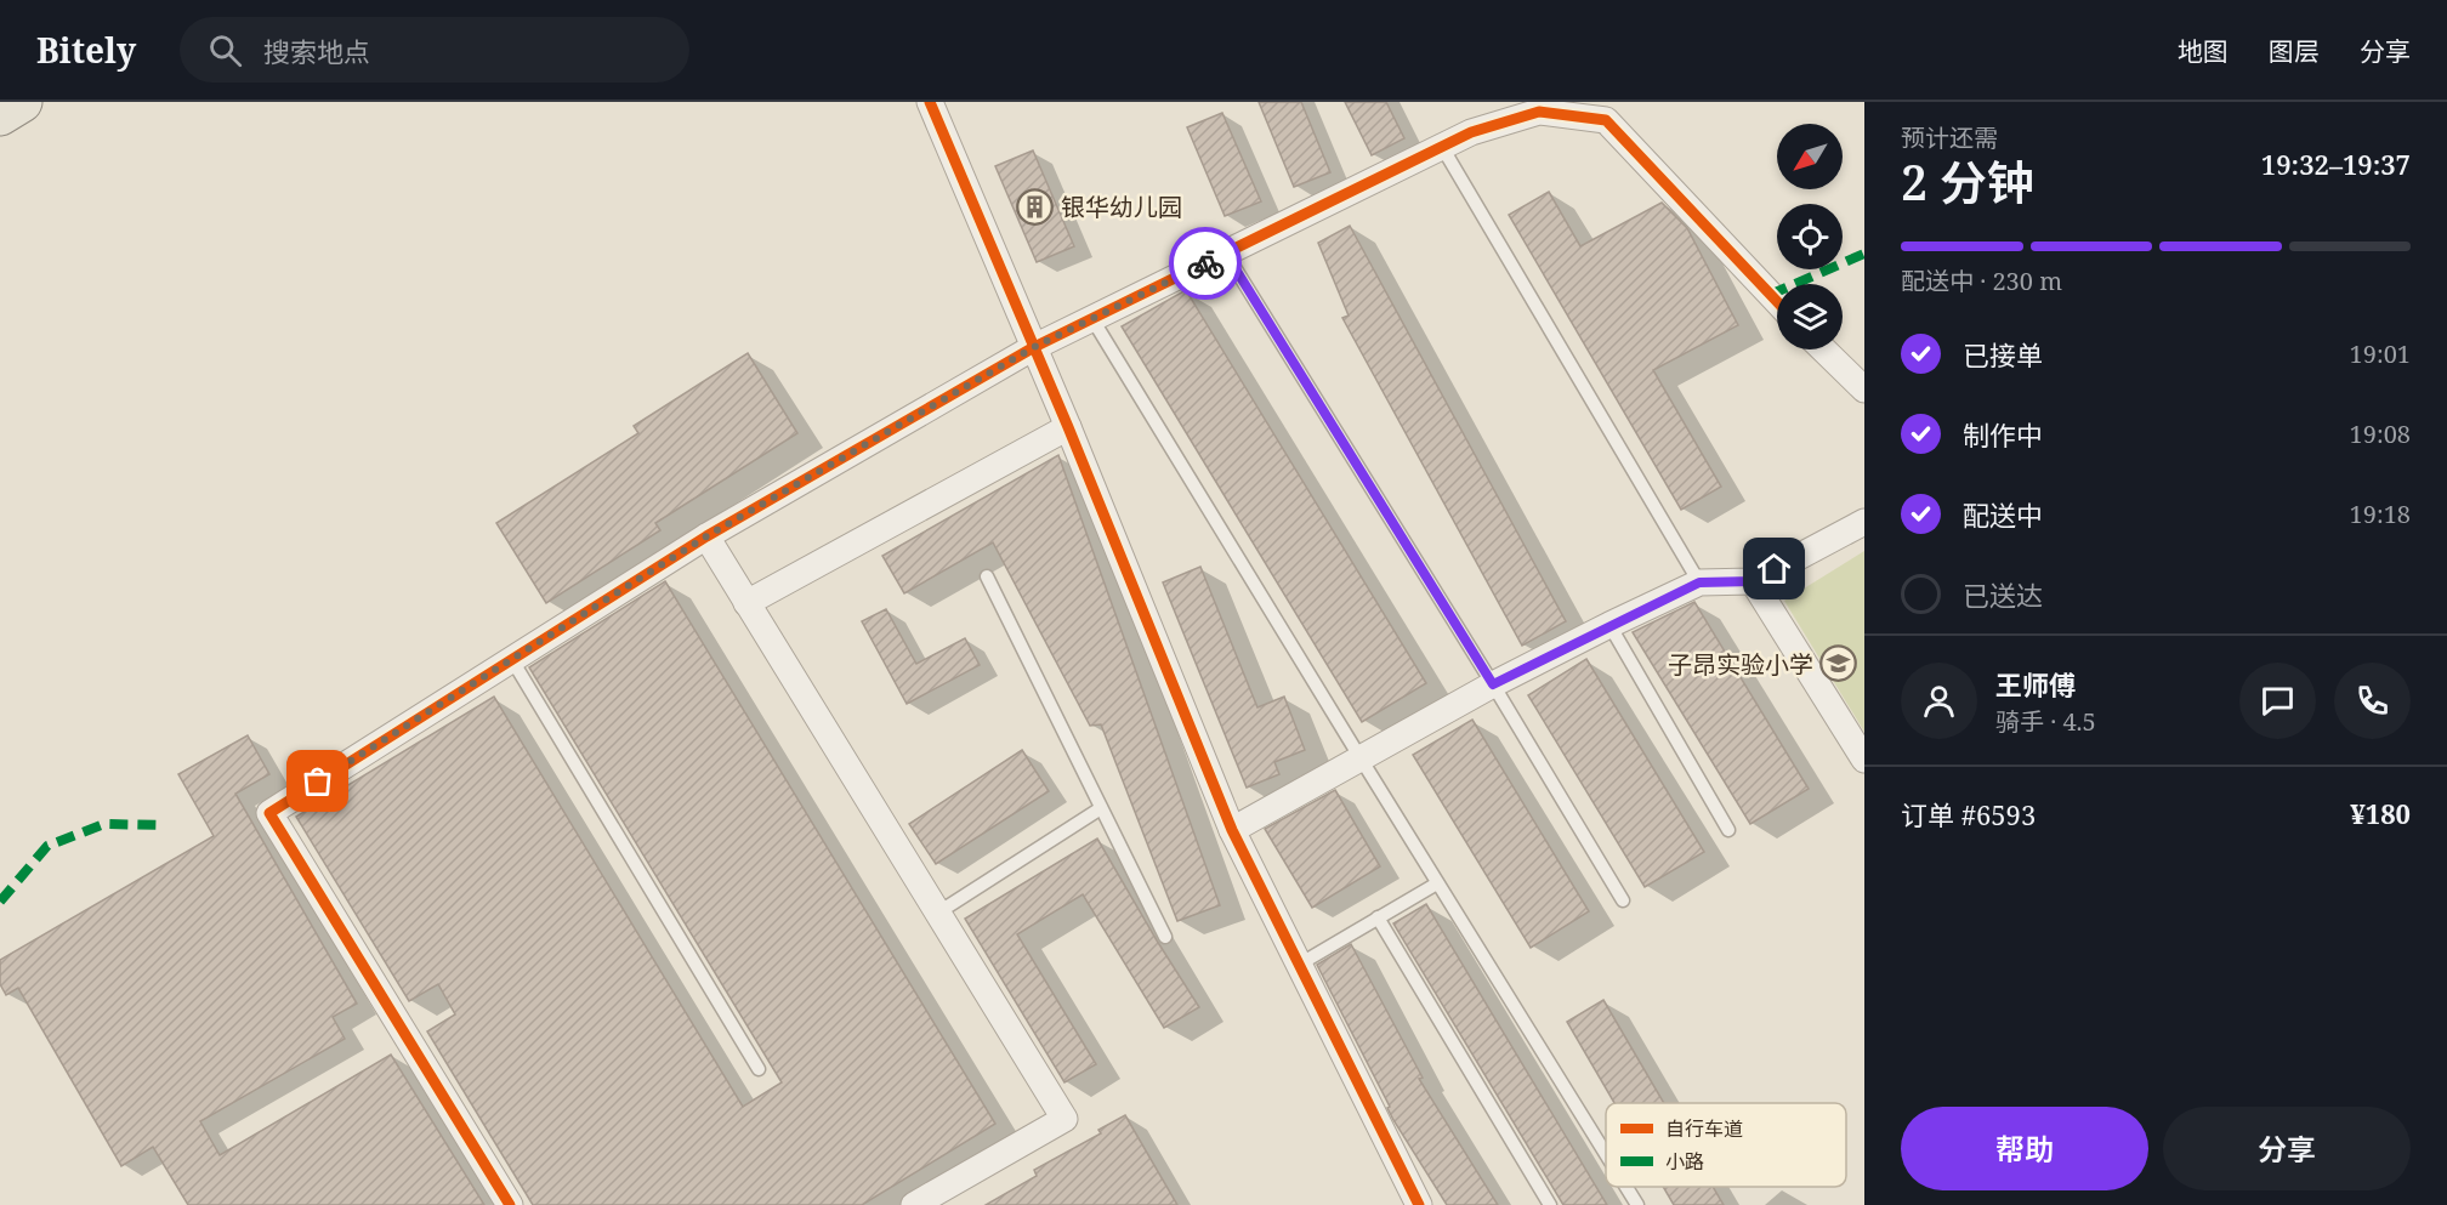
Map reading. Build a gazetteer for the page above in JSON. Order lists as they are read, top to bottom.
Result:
{
  "places": {
    "building": ["银华幼儿园"],
    "school or university": ["子昂实验小学"]
  },
  "legend": ["自行车道", "小路"],
  "north": "bottom left",
  "page": {
    "header": "Bitely",
    "search": "搜索地点",
    "nav": ["地图", "图层", "分享"],
    "heading": ["2 分钟", "预计还需", "19:32–19:37"],
    "panel": [
      "王师傅",
      "骑手 · 4.5",
      "订单 #6593",
      "¥180"
    ],
    "bar": "配送中 · 230 m",
    "list": [
      ["已接单", "19:01"],
      ["制作中", "19:08"],
      ["配送中", "19:18"],
      "已送达"
    ],
    "buttons": ["帮助", "分享"]
  }
}
